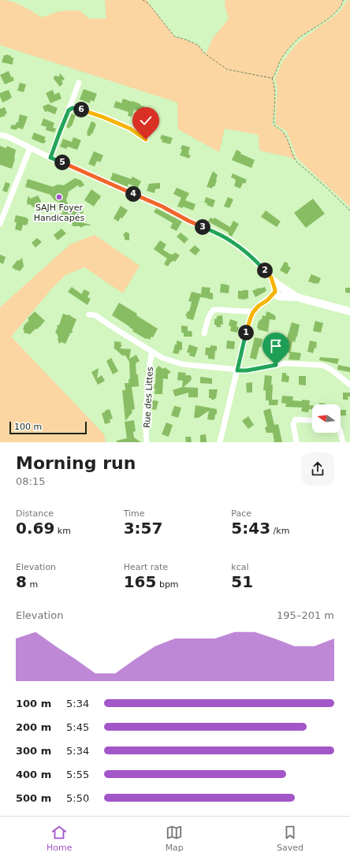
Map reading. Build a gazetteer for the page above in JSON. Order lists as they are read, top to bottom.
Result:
{
  "streets": {
    "street": ["Rue des Littes"]
  },
  "places": ["SAJH Foyer Handicapés"],
  "scale_bar": "100 m",
  "north": "left",
  "page": {
    "pins": [
      "6",
      "5",
      "4",
      "3",
      "2",
      "1"
    ],
    "scale": "100 m",
    "heading": ["Morning run", "08:15"],
    "stats": [
      ["Distance", "0.69 km"],
      ["Time", "3:57"],
      ["Pace", "5:43 /km"],
      ["Elevation", "8 m"],
      ["Heart rate", "165 bpm"],
      ["kcal", "51"]
    ],
    "chart": ["Elevation", "195–201 m"],
    "list": [
      {
        "name": "100 m",
        "note": "5:34"
      },
      {
        "name": "200 m",
        "note": "5:45"
      },
      {
        "name": "300 m",
        "note": "5:34"
      },
      {
        "name": "400 m",
        "note": "5:55"
      },
      {
        "name": "500 m",
        "note": "5:50"
      }
    ],
    "tabs": ["Home", "Map", "Saved"]
  }
}
